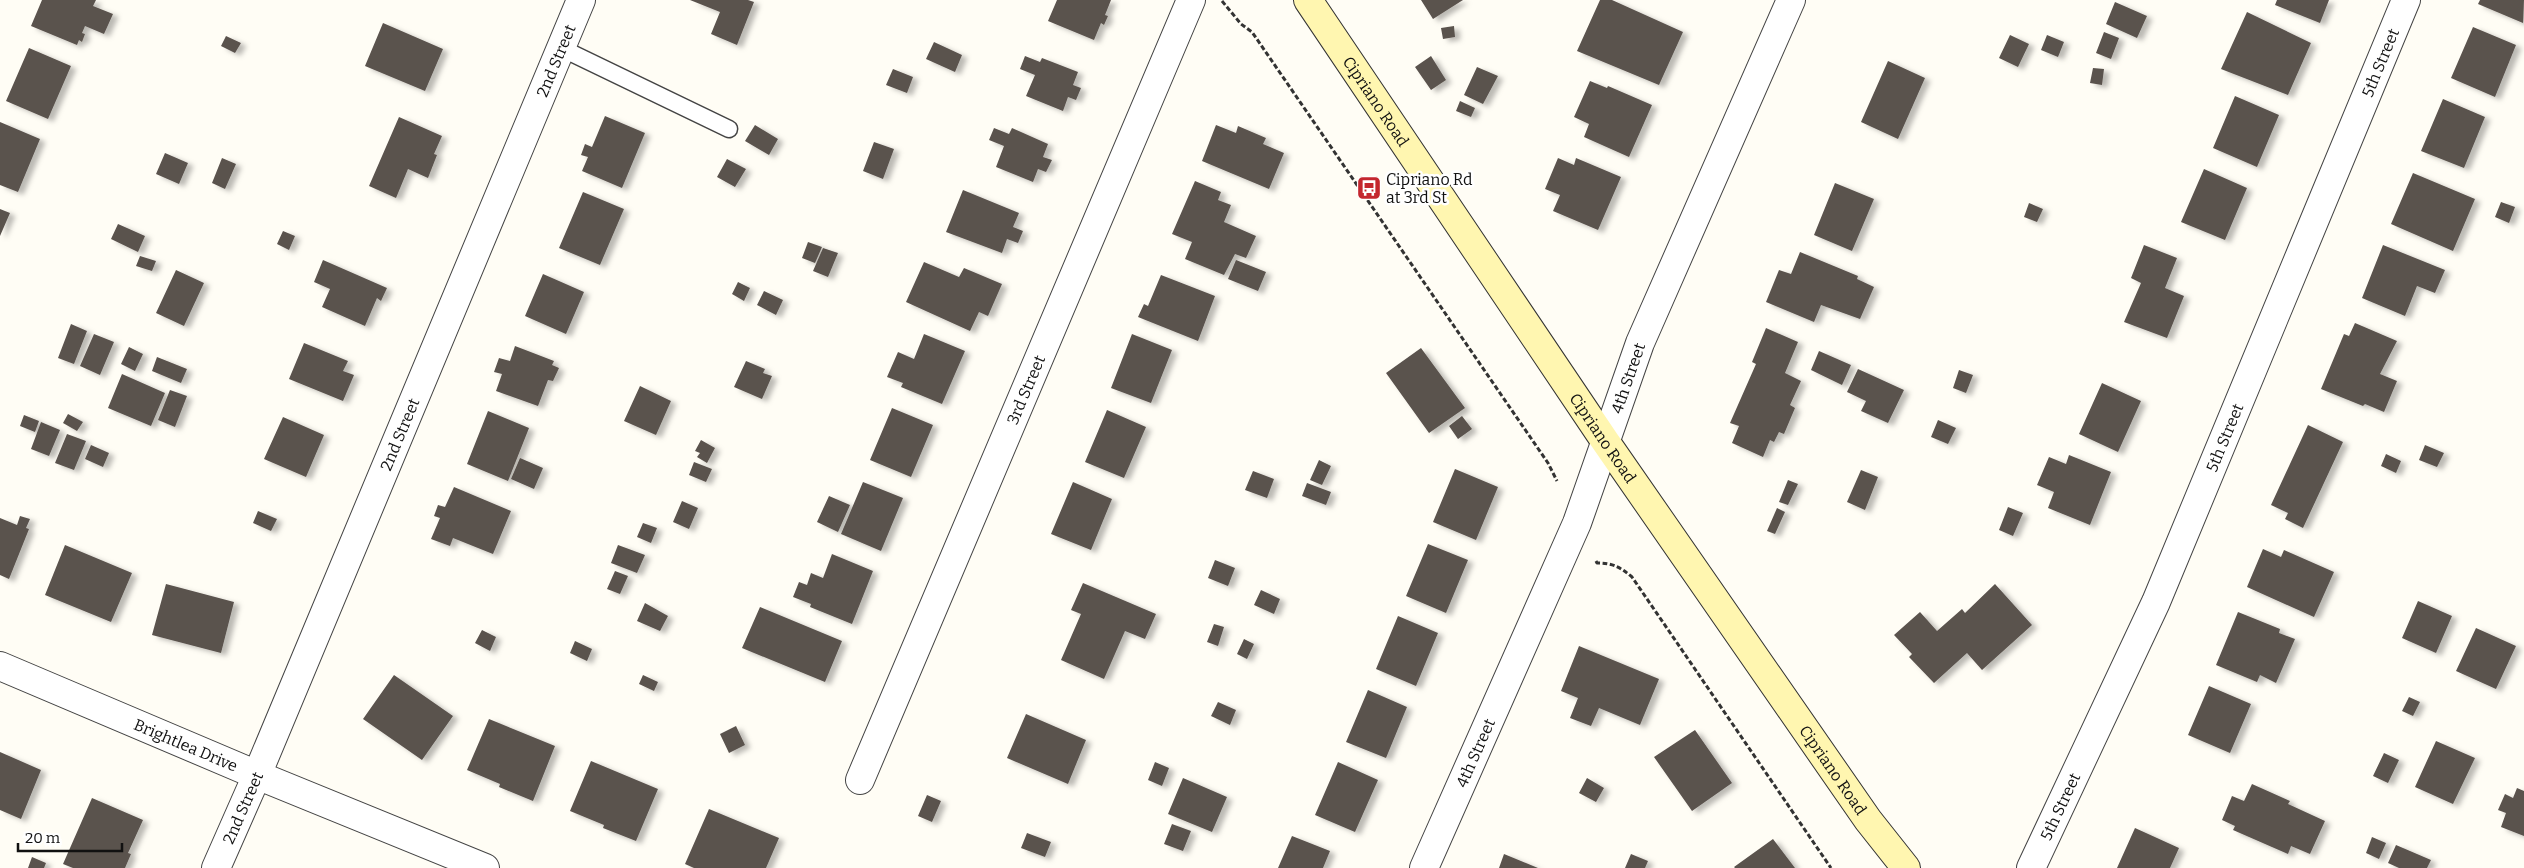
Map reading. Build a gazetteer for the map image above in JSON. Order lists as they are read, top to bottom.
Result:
{
  "streets": {
    "street": [
      "2nd Street",
      "5th Street",
      "Cipriano Road",
      "4th Street",
      "3rd Street",
      "Brightlea Drive"
    ]
  },
  "crossings": [
    ["2nd Street", "Brightlea Drive"],
    ["Cipriano Road", "4th Street"]
  ],
  "places": {
    "bus stop": ["Cipriano Rd at 3rd St"]
  },
  "scale_bar": "20 m"
}
